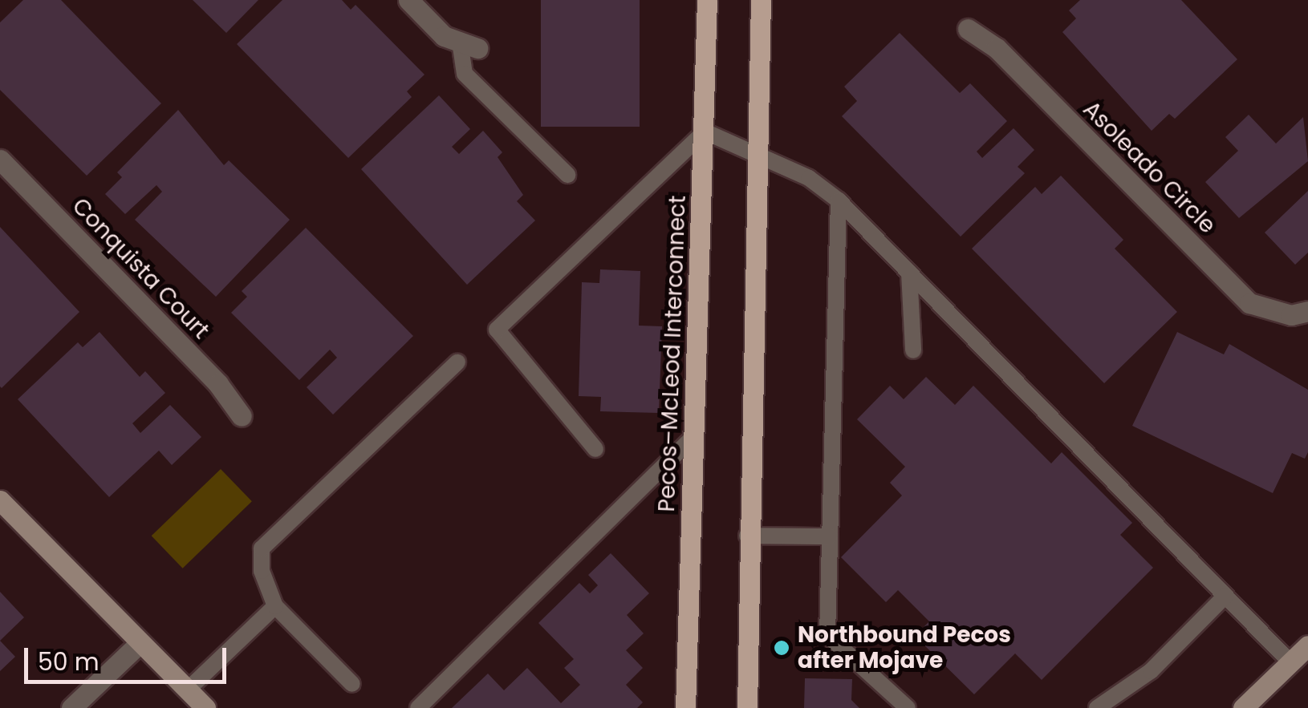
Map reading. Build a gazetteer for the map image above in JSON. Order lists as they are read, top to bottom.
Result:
{
  "streets": {
    "main road": ["Pecos–McLeod Interconnect"],
    "street": ["Asoleado Circle", "Conquista Court"]
  },
  "places": ["Northbound Pecos after Mojave"],
  "scale_bar": "50 m"
}
